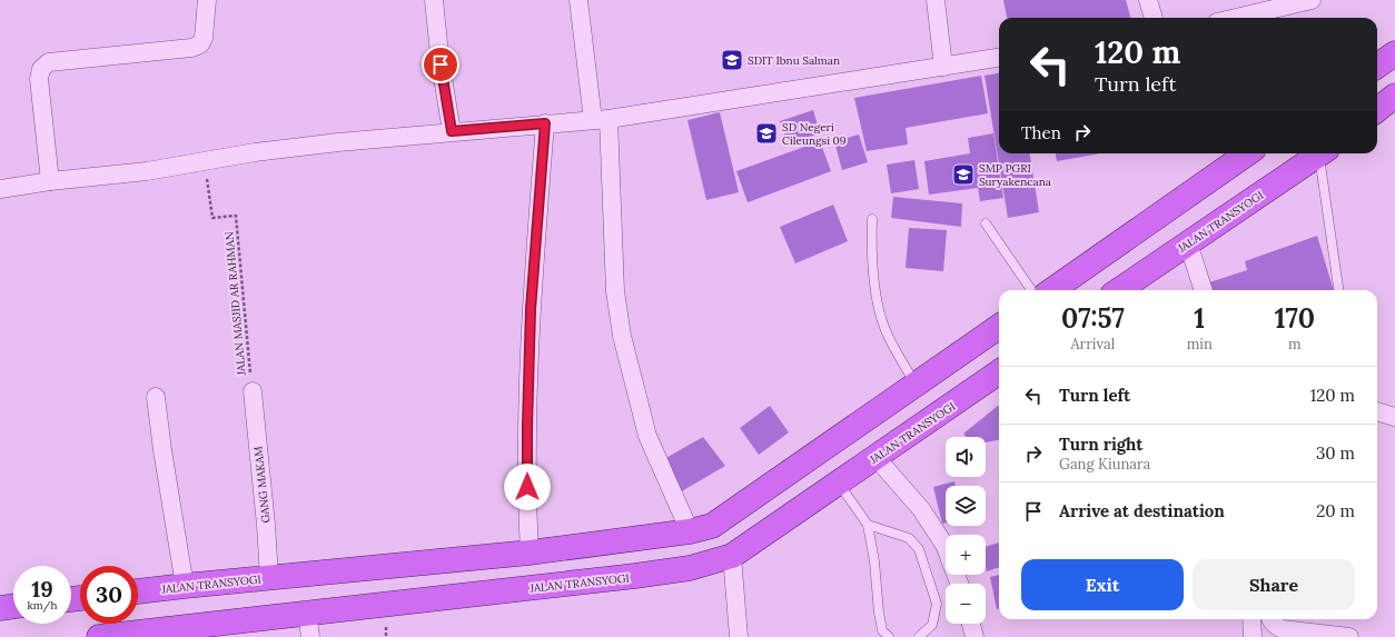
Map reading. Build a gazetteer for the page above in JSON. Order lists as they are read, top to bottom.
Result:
{
  "streets": {
    "highway": ["JALAN TRANSYOGI"],
    "street": ["GANG MAKAM"],
    "path": ["JALAN MASJID AR RAHMAN"]
  },
  "crossings": [
    ["JALAN TRANSYOGI", "GANG MAKAM"],
    ["JALAN MASJID AR RAHMAN", "GANG MAKAM"]
  ],
  "places": {
    "school or university": ["SDIT Ibnu Salman", "SD Negeri Cileungsi 09", "SMP PGRI Suryakencana"]
  },
  "page": {
    "turn": ["120 m", "Turn left"],
    "then": "Then",
    "eta": [
      "07:57",
      "Arrival",
      "1",
      "min",
      "170",
      "m"
    ],
    "list": [
      {
        "name": "Turn left",
        "value": "120 m"
      },
      {
        "name": "Turn right",
        "note": "Gang Kiunara",
        "value": "30 m"
      },
      {
        "name": "Arrive at destination",
        "value": "20 m"
      }
    ],
    "map_buttons": ["+", "−"],
    "buttons": ["Exit", "Share"],
    "speed": "19 km/h",
    "limit": "30"
  }
}
